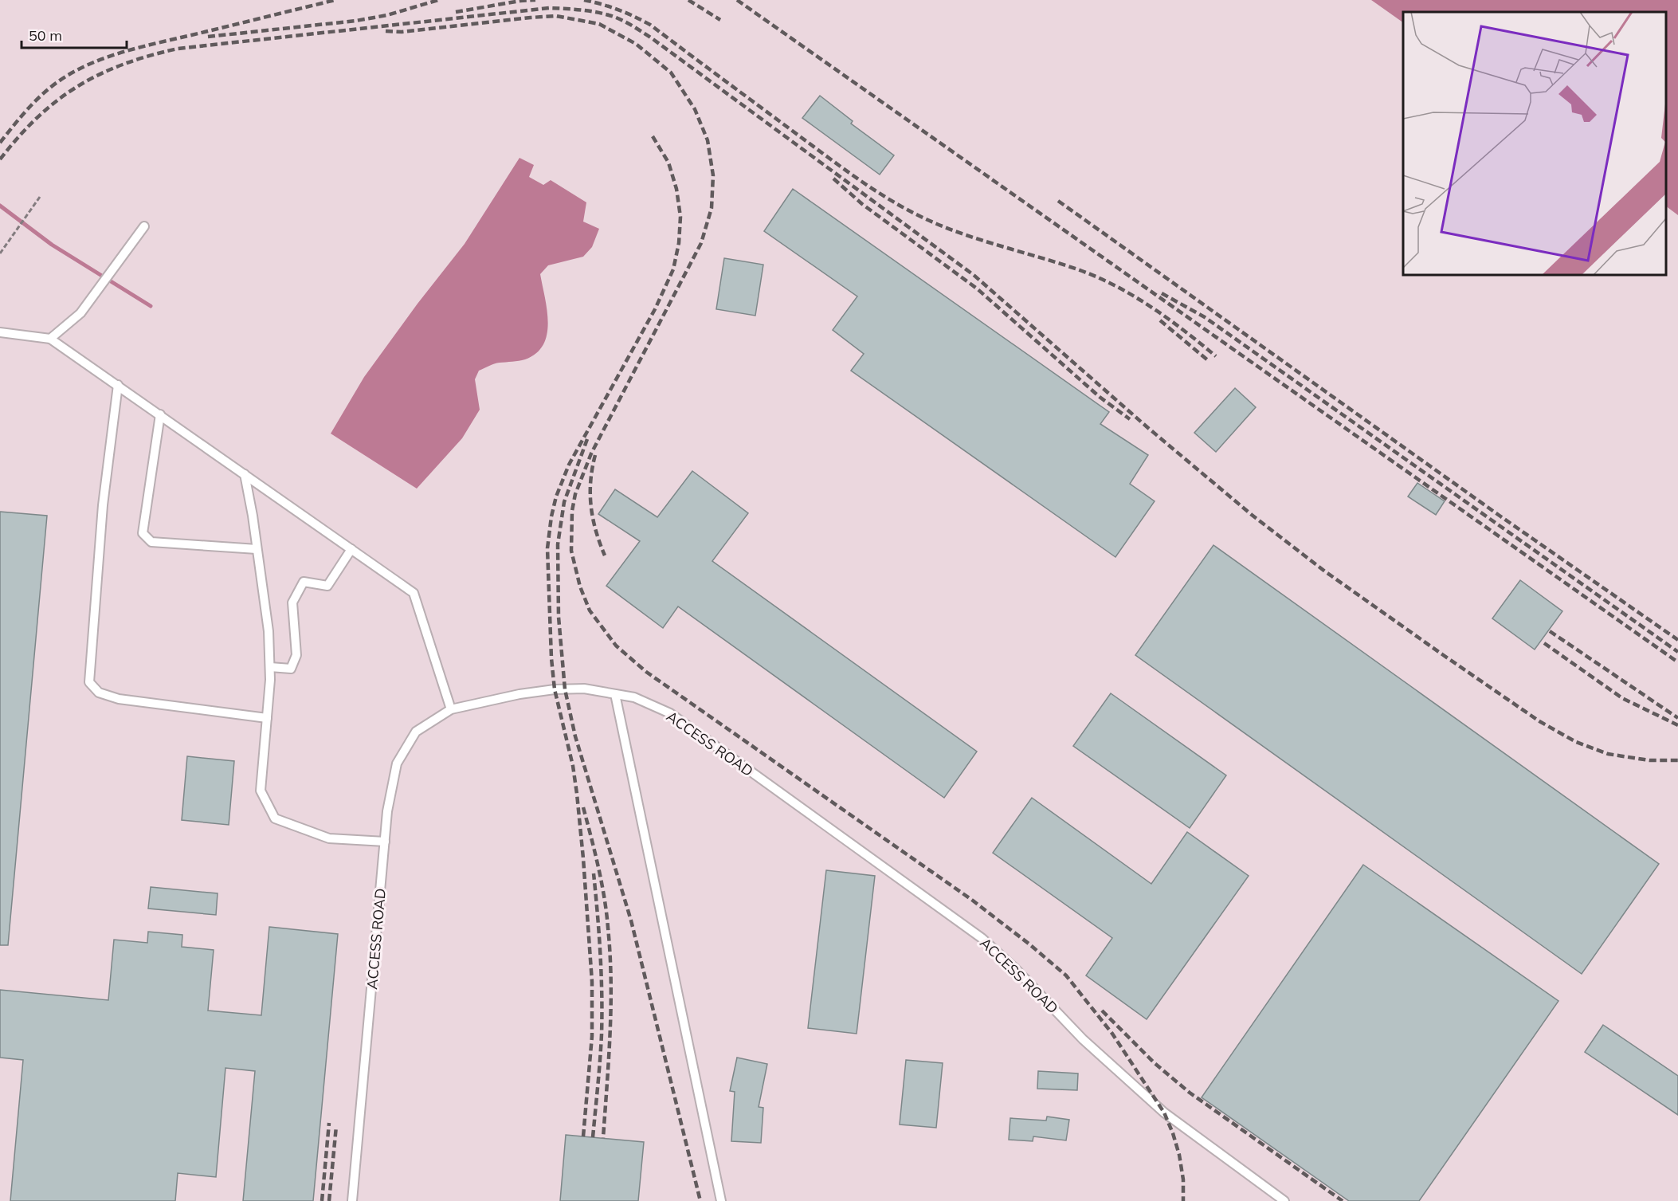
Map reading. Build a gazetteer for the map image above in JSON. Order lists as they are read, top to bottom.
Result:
{
  "streets": {
    "lane": ["ACCESS ROAD"]
  },
  "scale_bar": "50 m"
}
